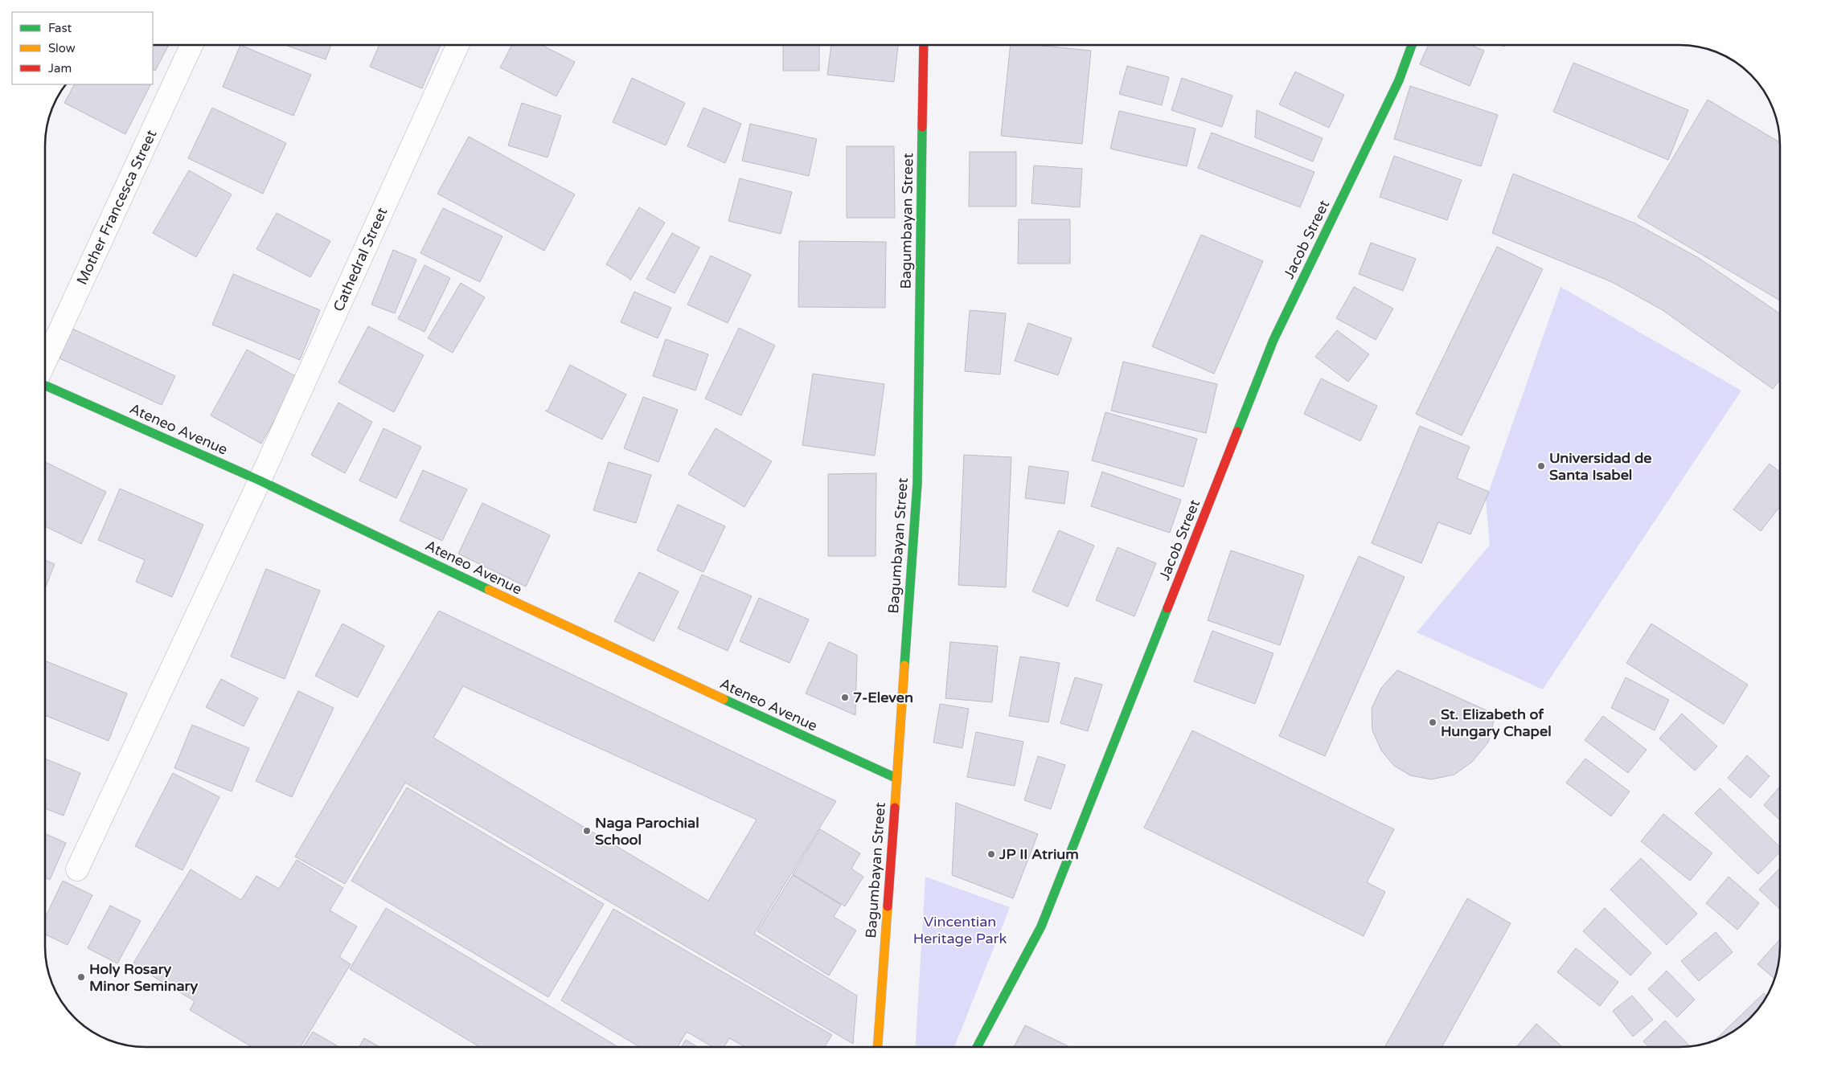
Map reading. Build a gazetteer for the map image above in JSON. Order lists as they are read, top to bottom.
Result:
{
  "streets": {
    "street": [
      "Mother Francesca Street",
      "Bagumbayan Street",
      "Jacob Street",
      "Cathedral Street",
      "Ateneo Avenue"
    ]
  },
  "crossings": [
    ["Bagumbayan Street", "Ateneo Avenue"],
    ["Cathedral Street", "Ateneo Avenue"]
  ],
  "parks": ["Vincentian Heritage Park"],
  "places": [
    "Universidad de Santa Isabel",
    "7-Eleven",
    "St. Elizabeth of Hungary Chapel",
    "Naga Parochial School",
    "JP II Atrium",
    "Holy Rosary Minor Seminary"
  ],
  "legend": ["Fast", "Slow", "Jam"]
}
